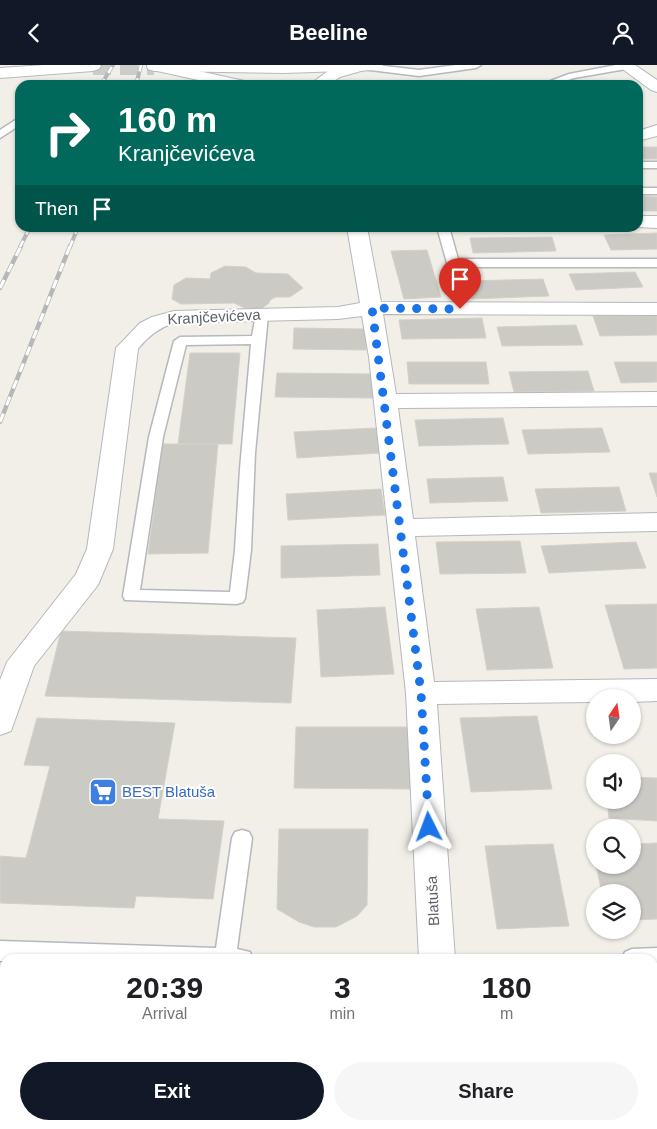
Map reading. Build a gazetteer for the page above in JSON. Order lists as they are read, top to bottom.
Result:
{
  "streets": {
    "street": ["Kranjčevićeva", "Blatuša"]
  },
  "crossings": [
    ["Kranjčevićeva", "Blatuša"]
  ],
  "places": {
    "supermarket": ["BEST Blatuša"]
  },
  "north": "top",
  "page": {
    "header": "Beeline",
    "turn": ["160 m", "Kranjčevićeva"],
    "then": "Then",
    "eta": [
      "20:39",
      "Arrival",
      "3",
      "min",
      "180",
      "m"
    ],
    "buttons": ["Exit", "Share"]
  }
}
